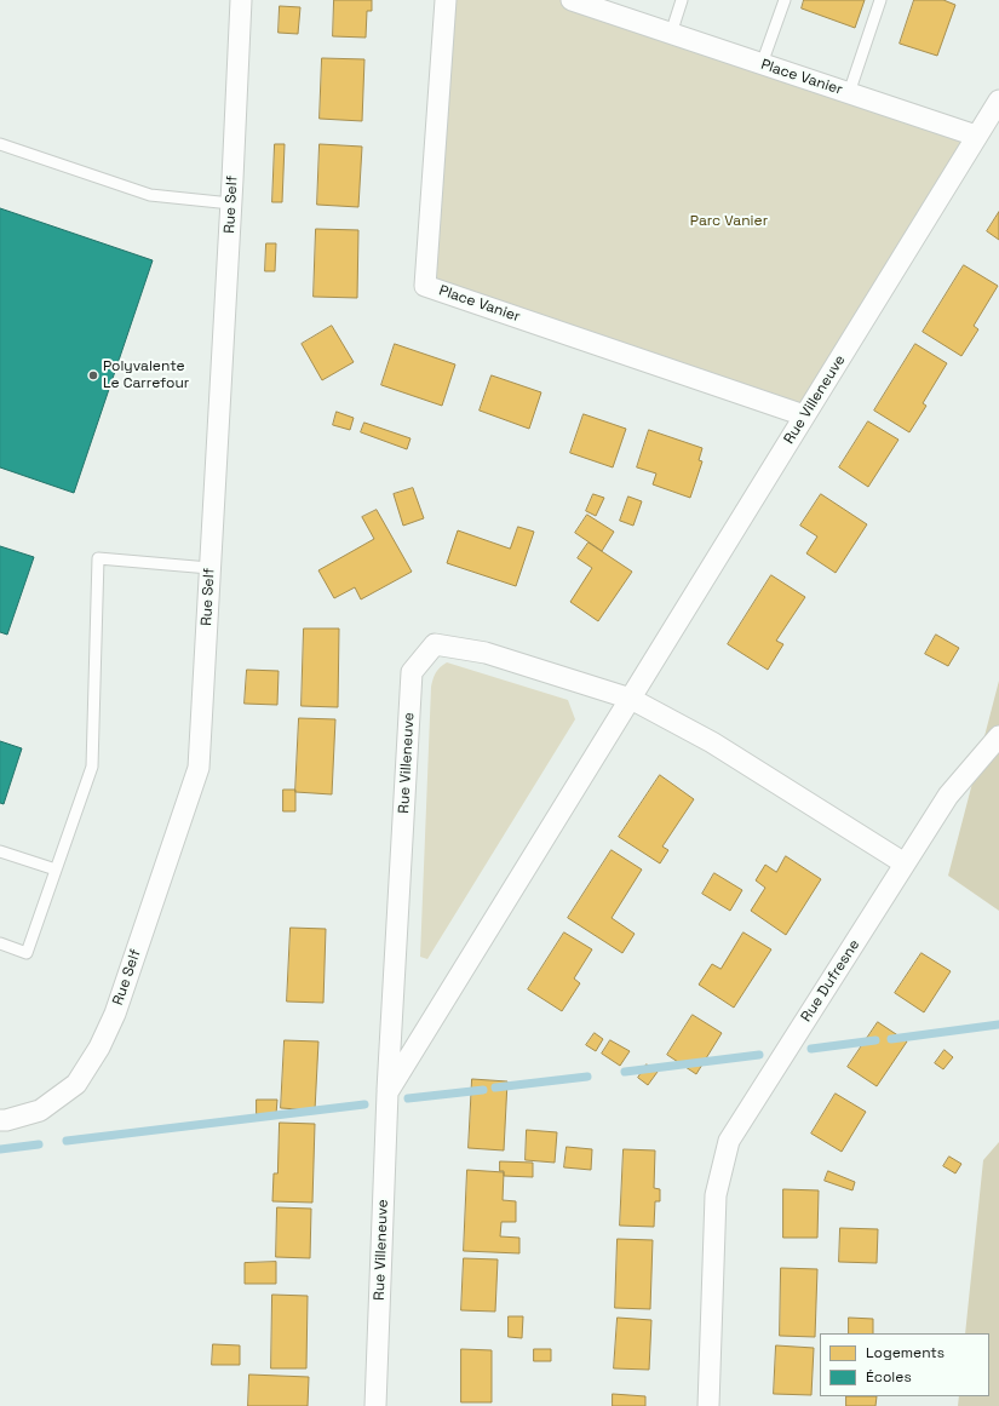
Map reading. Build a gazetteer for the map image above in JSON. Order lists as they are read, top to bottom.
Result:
{
  "streets": {
    "street": [
      "Place Vanier",
      "Rue Self",
      "Rue Villeneuve",
      "Rue Dufresne"
    ]
  },
  "crossings": [
    ["Place Vanier", "Rue Villeneuve"]
  ],
  "parks": ["Parc Vanier"],
  "places": ["Polyvalente Le Carrefour"],
  "legend": ["Logements", "Écoles"]
}
